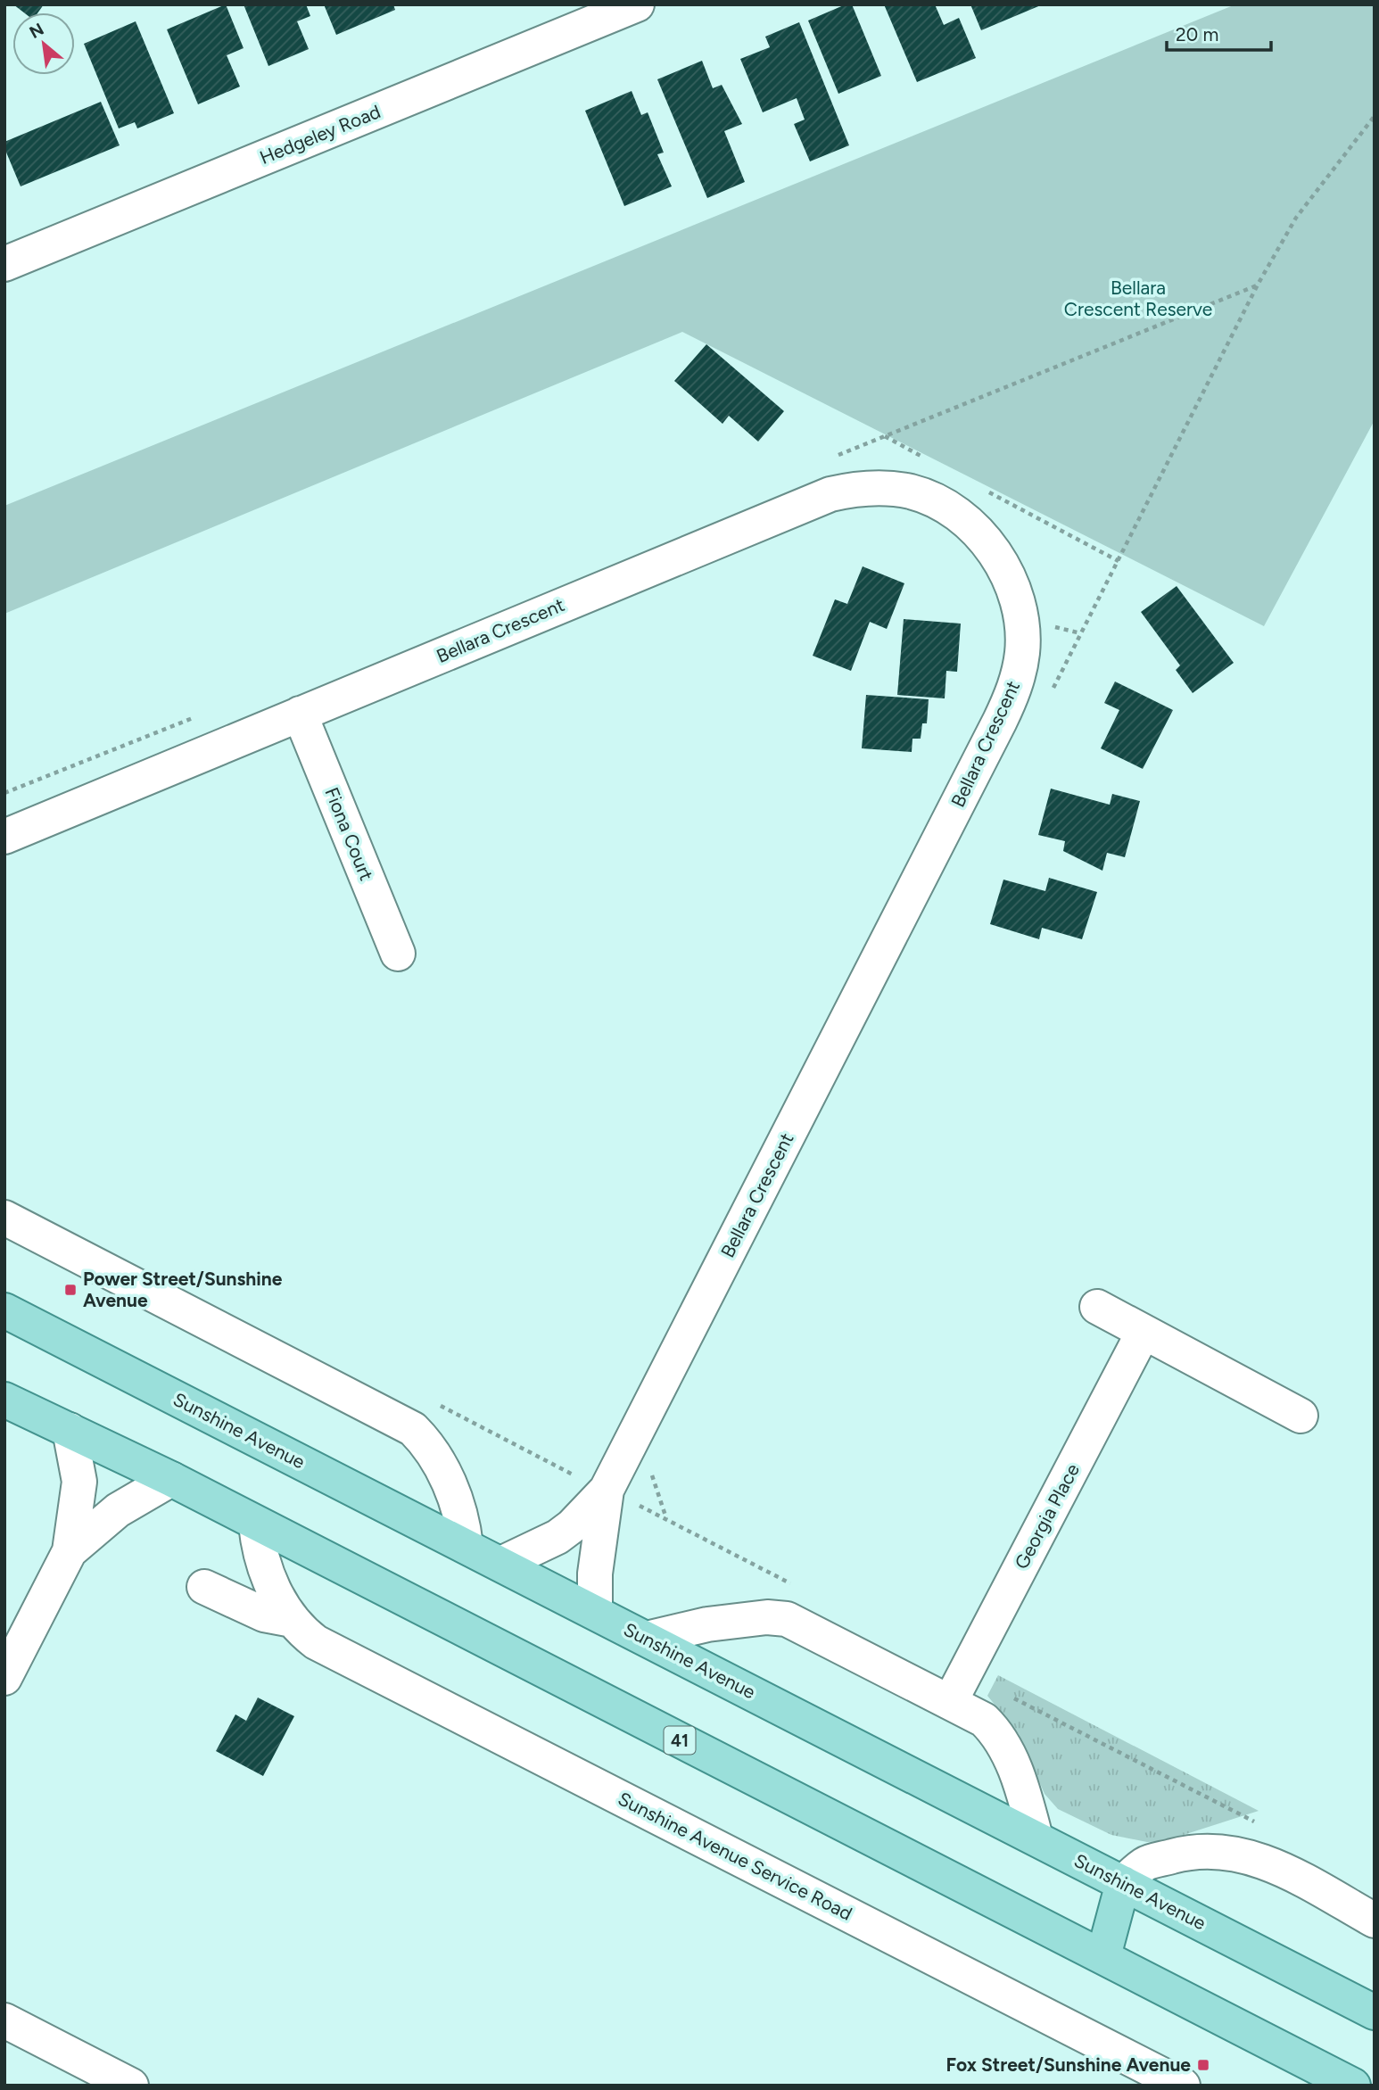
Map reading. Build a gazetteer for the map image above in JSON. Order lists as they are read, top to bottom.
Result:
{
  "streets": {
    "main road": ["Sunshine Avenue", "41"],
    "street": [
      "Hedgeley Road",
      "Bellara Crescent",
      "Fiona Court",
      "Georgia Place",
      "Sunshine Avenue Service Road"
    ]
  },
  "crossings": [
    ["Bellara Crescent", "Fiona Court"],
    ["41", "Sunshine Avenue Service Road"]
  ],
  "parks": ["Bellara Crescent Reserve"],
  "places": {
    "transit": ["Power Street/Sunshine Avenue", "Fox Street/Sunshine Avenue"]
  },
  "scale_bar": "20 m",
  "north": "top left"
}
